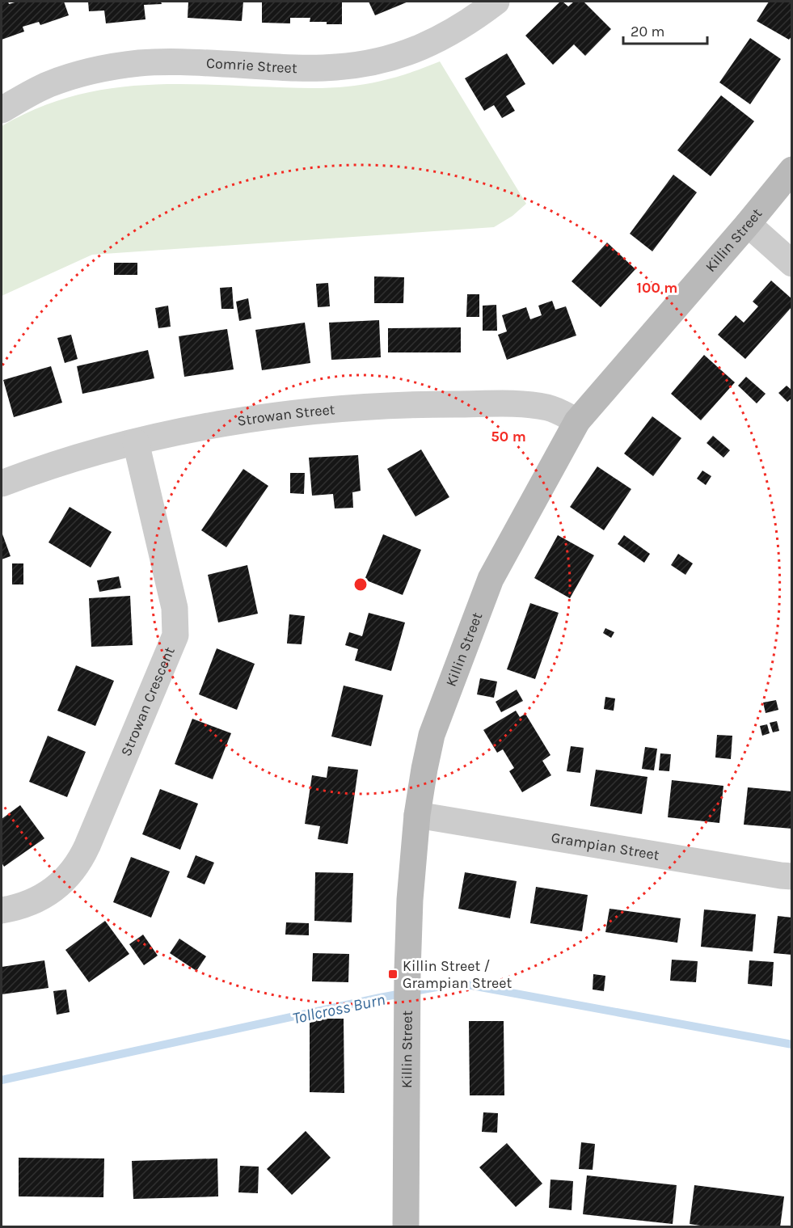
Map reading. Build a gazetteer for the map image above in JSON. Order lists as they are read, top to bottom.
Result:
{
  "streets": {
    "main road": ["Killin Street"],
    "street": [
      "Comrie Street",
      "Strowan Street",
      "Strowan Crescent",
      "Grampian Street"
    ]
  },
  "crossings": [
    ["Killin Street", "Strowan Street"],
    ["Killin Street", "Grampian Street"],
    ["Strowan Street", "Strowan Crescent"]
  ],
  "water": ["Tollcross Burn"],
  "places": {
    "transit": ["Killin Street / Grampian Street"]
  },
  "scale_bar": "20 m",
  "rings": ["100 m", "50 m"]
}
